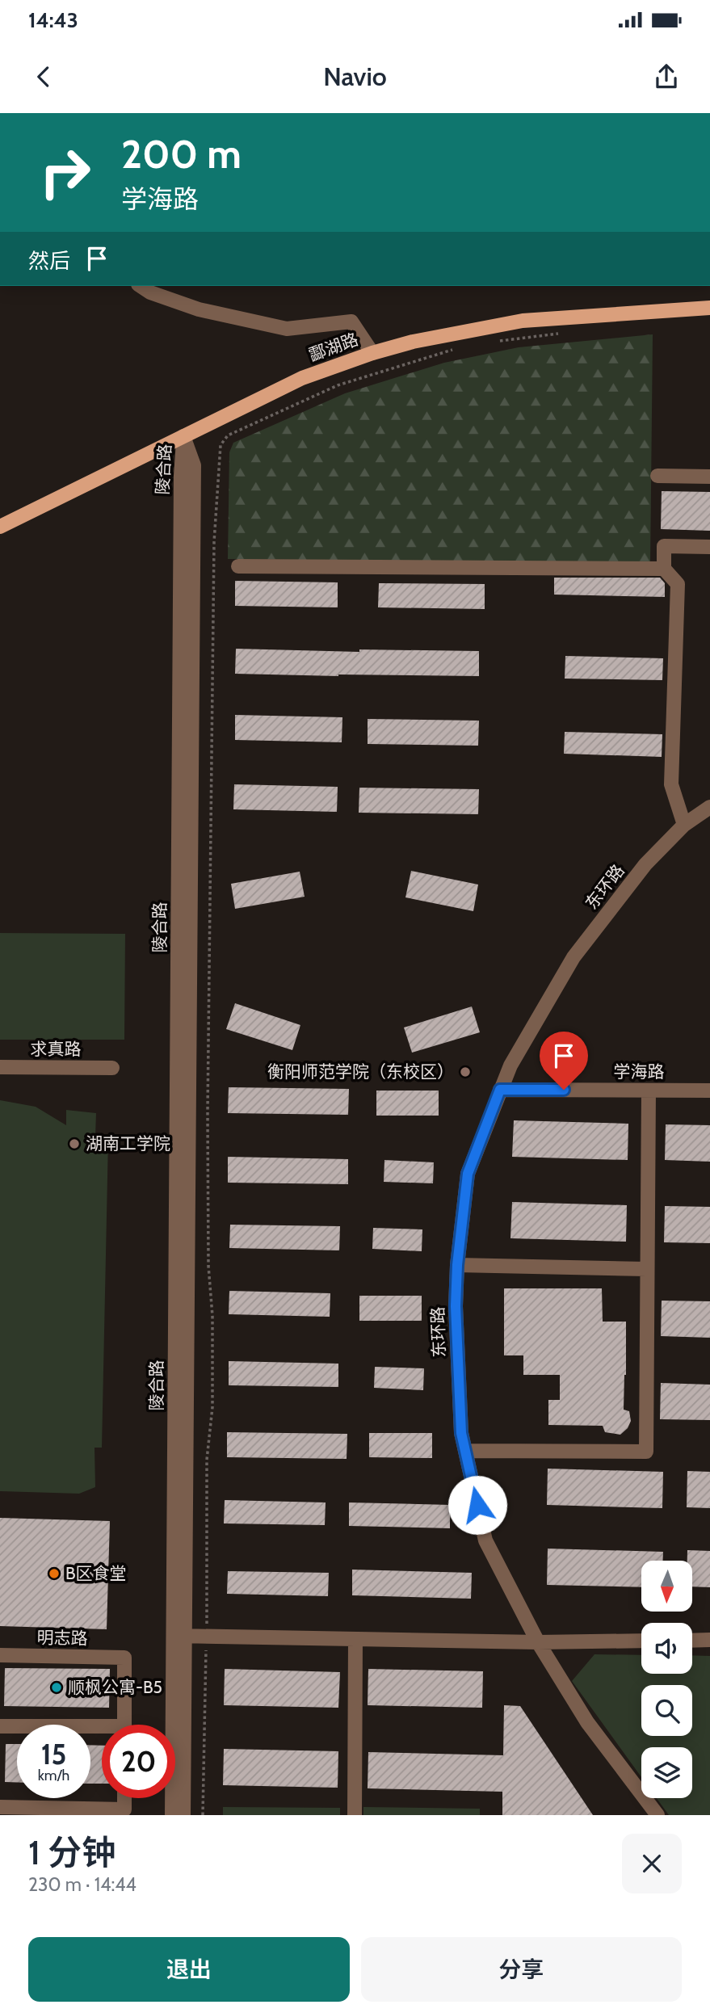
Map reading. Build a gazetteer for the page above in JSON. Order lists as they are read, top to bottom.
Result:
{
  "streets": {
    "main road": ["酃湖路"],
    "street": [
      "陵合路",
      "东环路",
      "求真路",
      "学海路",
      "明志路"
    ]
  },
  "crossings": [
    ["酃湖路", "陵合路"],
    ["东环路", "学海路"]
  ],
  "places": [
    "衡阳师范学院（东校区）",
    "湖南工学院",
    "B区食堂",
    "顺枫公寓-B5"
  ],
  "north": "bottom",
  "page": {
    "status": "14:43",
    "header": "Navio",
    "turn": ["200 m", "学海路"],
    "then": "然后",
    "speed": "15 km/h",
    "limit": "20",
    "heading": ["1 分钟", "230 m · 14:44"],
    "buttons": ["退出", "分享"]
  }
}
